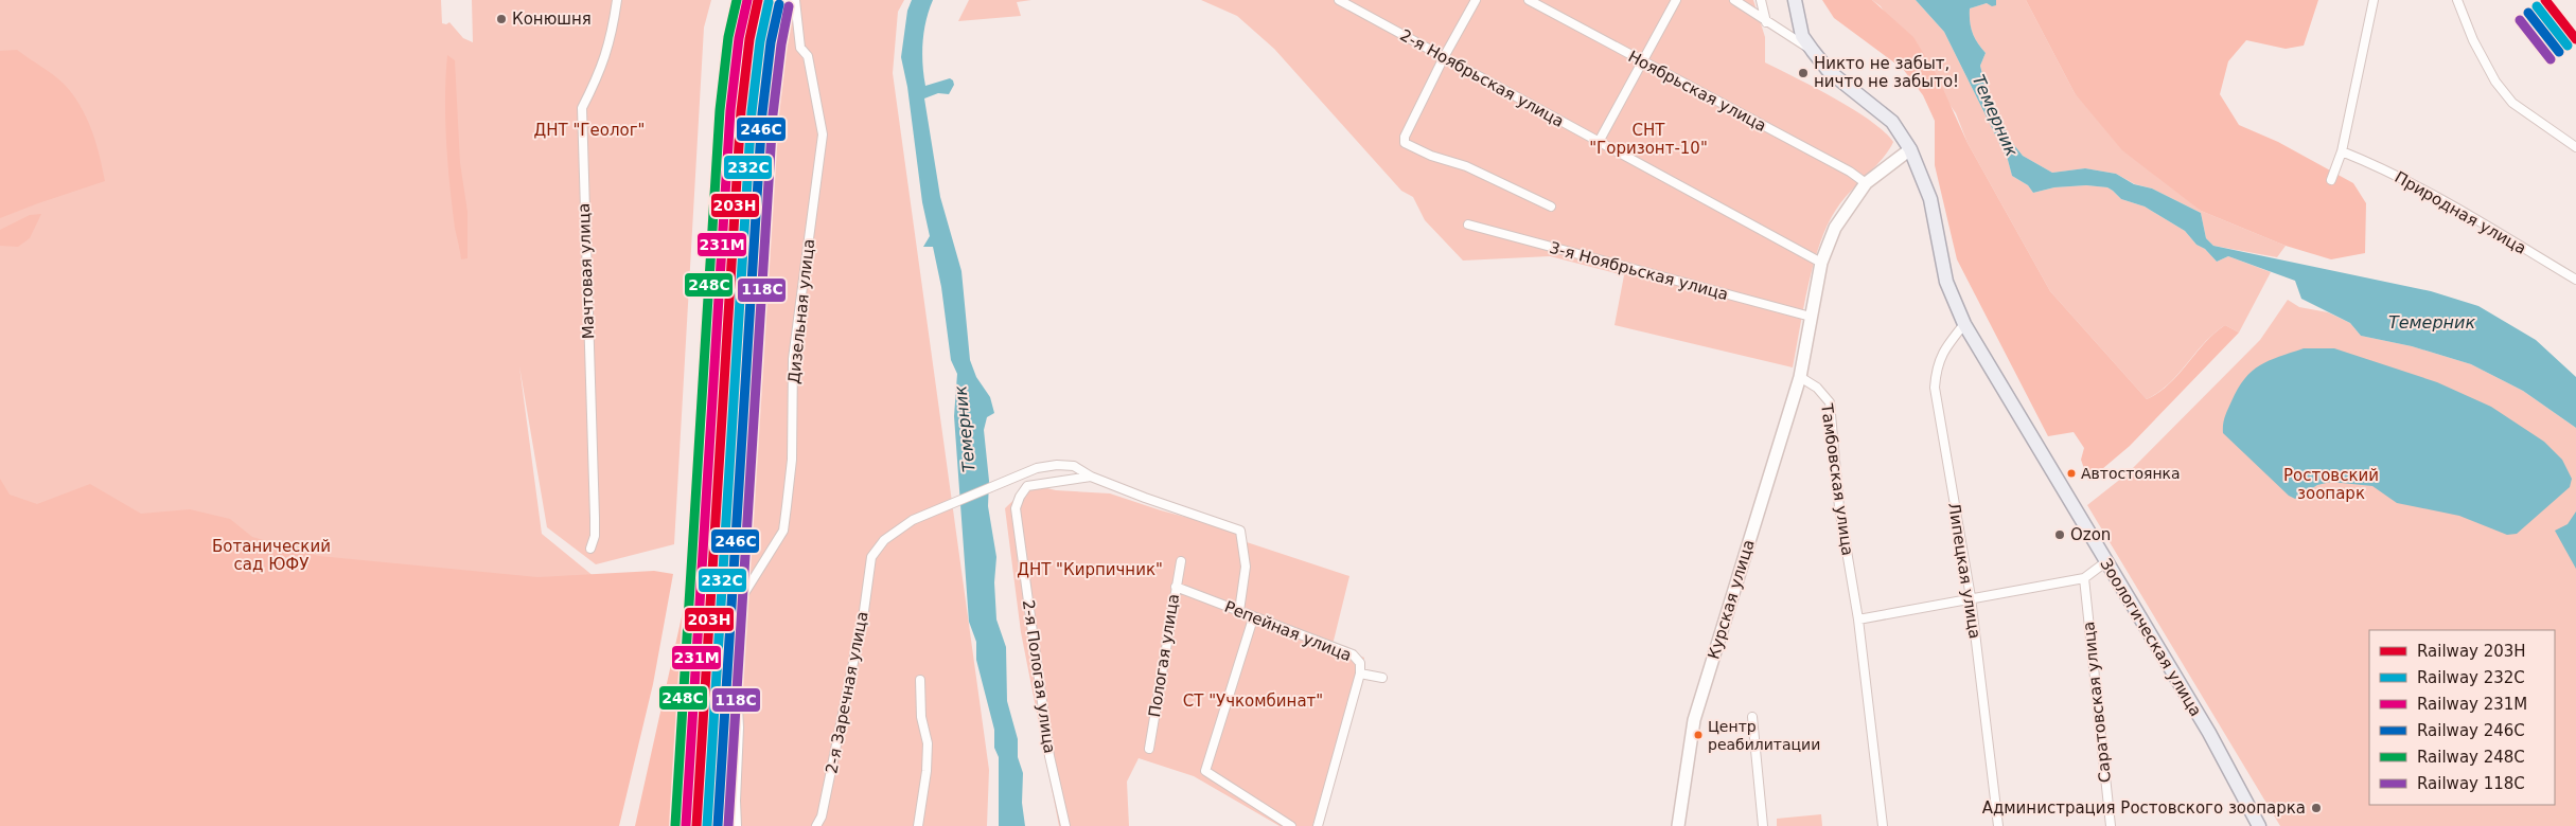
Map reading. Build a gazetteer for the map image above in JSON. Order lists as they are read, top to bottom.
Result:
{
  "streets": {
    "main road": ["Зоологическая улица"],
    "street": [
      "2-я Ноябрьская улица",
      "Ноябрьская улица",
      "Природная улица",
      "Мачтовая улица",
      "3-я Ноябрьская улица",
      "Дизельная улица",
      "Тамбовская улица",
      "Липецкая улица",
      "Курская улица",
      "Репейная улица",
      "Пологая улица",
      "2-я Пологая улица",
      "2-я Заречная улица",
      "Саратовская улица"
    ]
  },
  "crossings": [
    ["Тамбовская улица", "Курская улица"],
    ["Липецкая улица", "Зоологическая улица"],
    ["Репейная улица", "Пологая улица"],
    ["Репейная улица", "2-я Пологая улица"],
    ["2-я Пологая улица", "2-я Заречная улица"]
  ],
  "water": ["Темерник"],
  "parks": [
    "ДНТ \"Геолог\"",
    "СНТ \"Горизонт-10\"",
    "Ростовский зоопарк",
    "Ботанический сад ЮФУ",
    "ДНТ \"Кирпичник\"",
    "СТ \"Учкомбинат\""
  ],
  "places": [
    "Конюшня",
    "Никто не забыт, ничто не забыто!",
    "Автостоянка",
    "Ozon",
    "Центр реабилитации",
    "Администрация Ростовского зоопарка"
  ],
  "lines": [
    "rail line 203Н",
    "rail line 231М",
    "rail line 248С",
    "rail line 232C",
    "rail line 246С",
    "rail line 118С"
  ],
  "legend": [
    "Railway 203Н",
    "Railway 232C",
    "Railway 231М",
    "Railway 246С",
    "Railway 248С",
    "Railway 118С"
  ]
}
